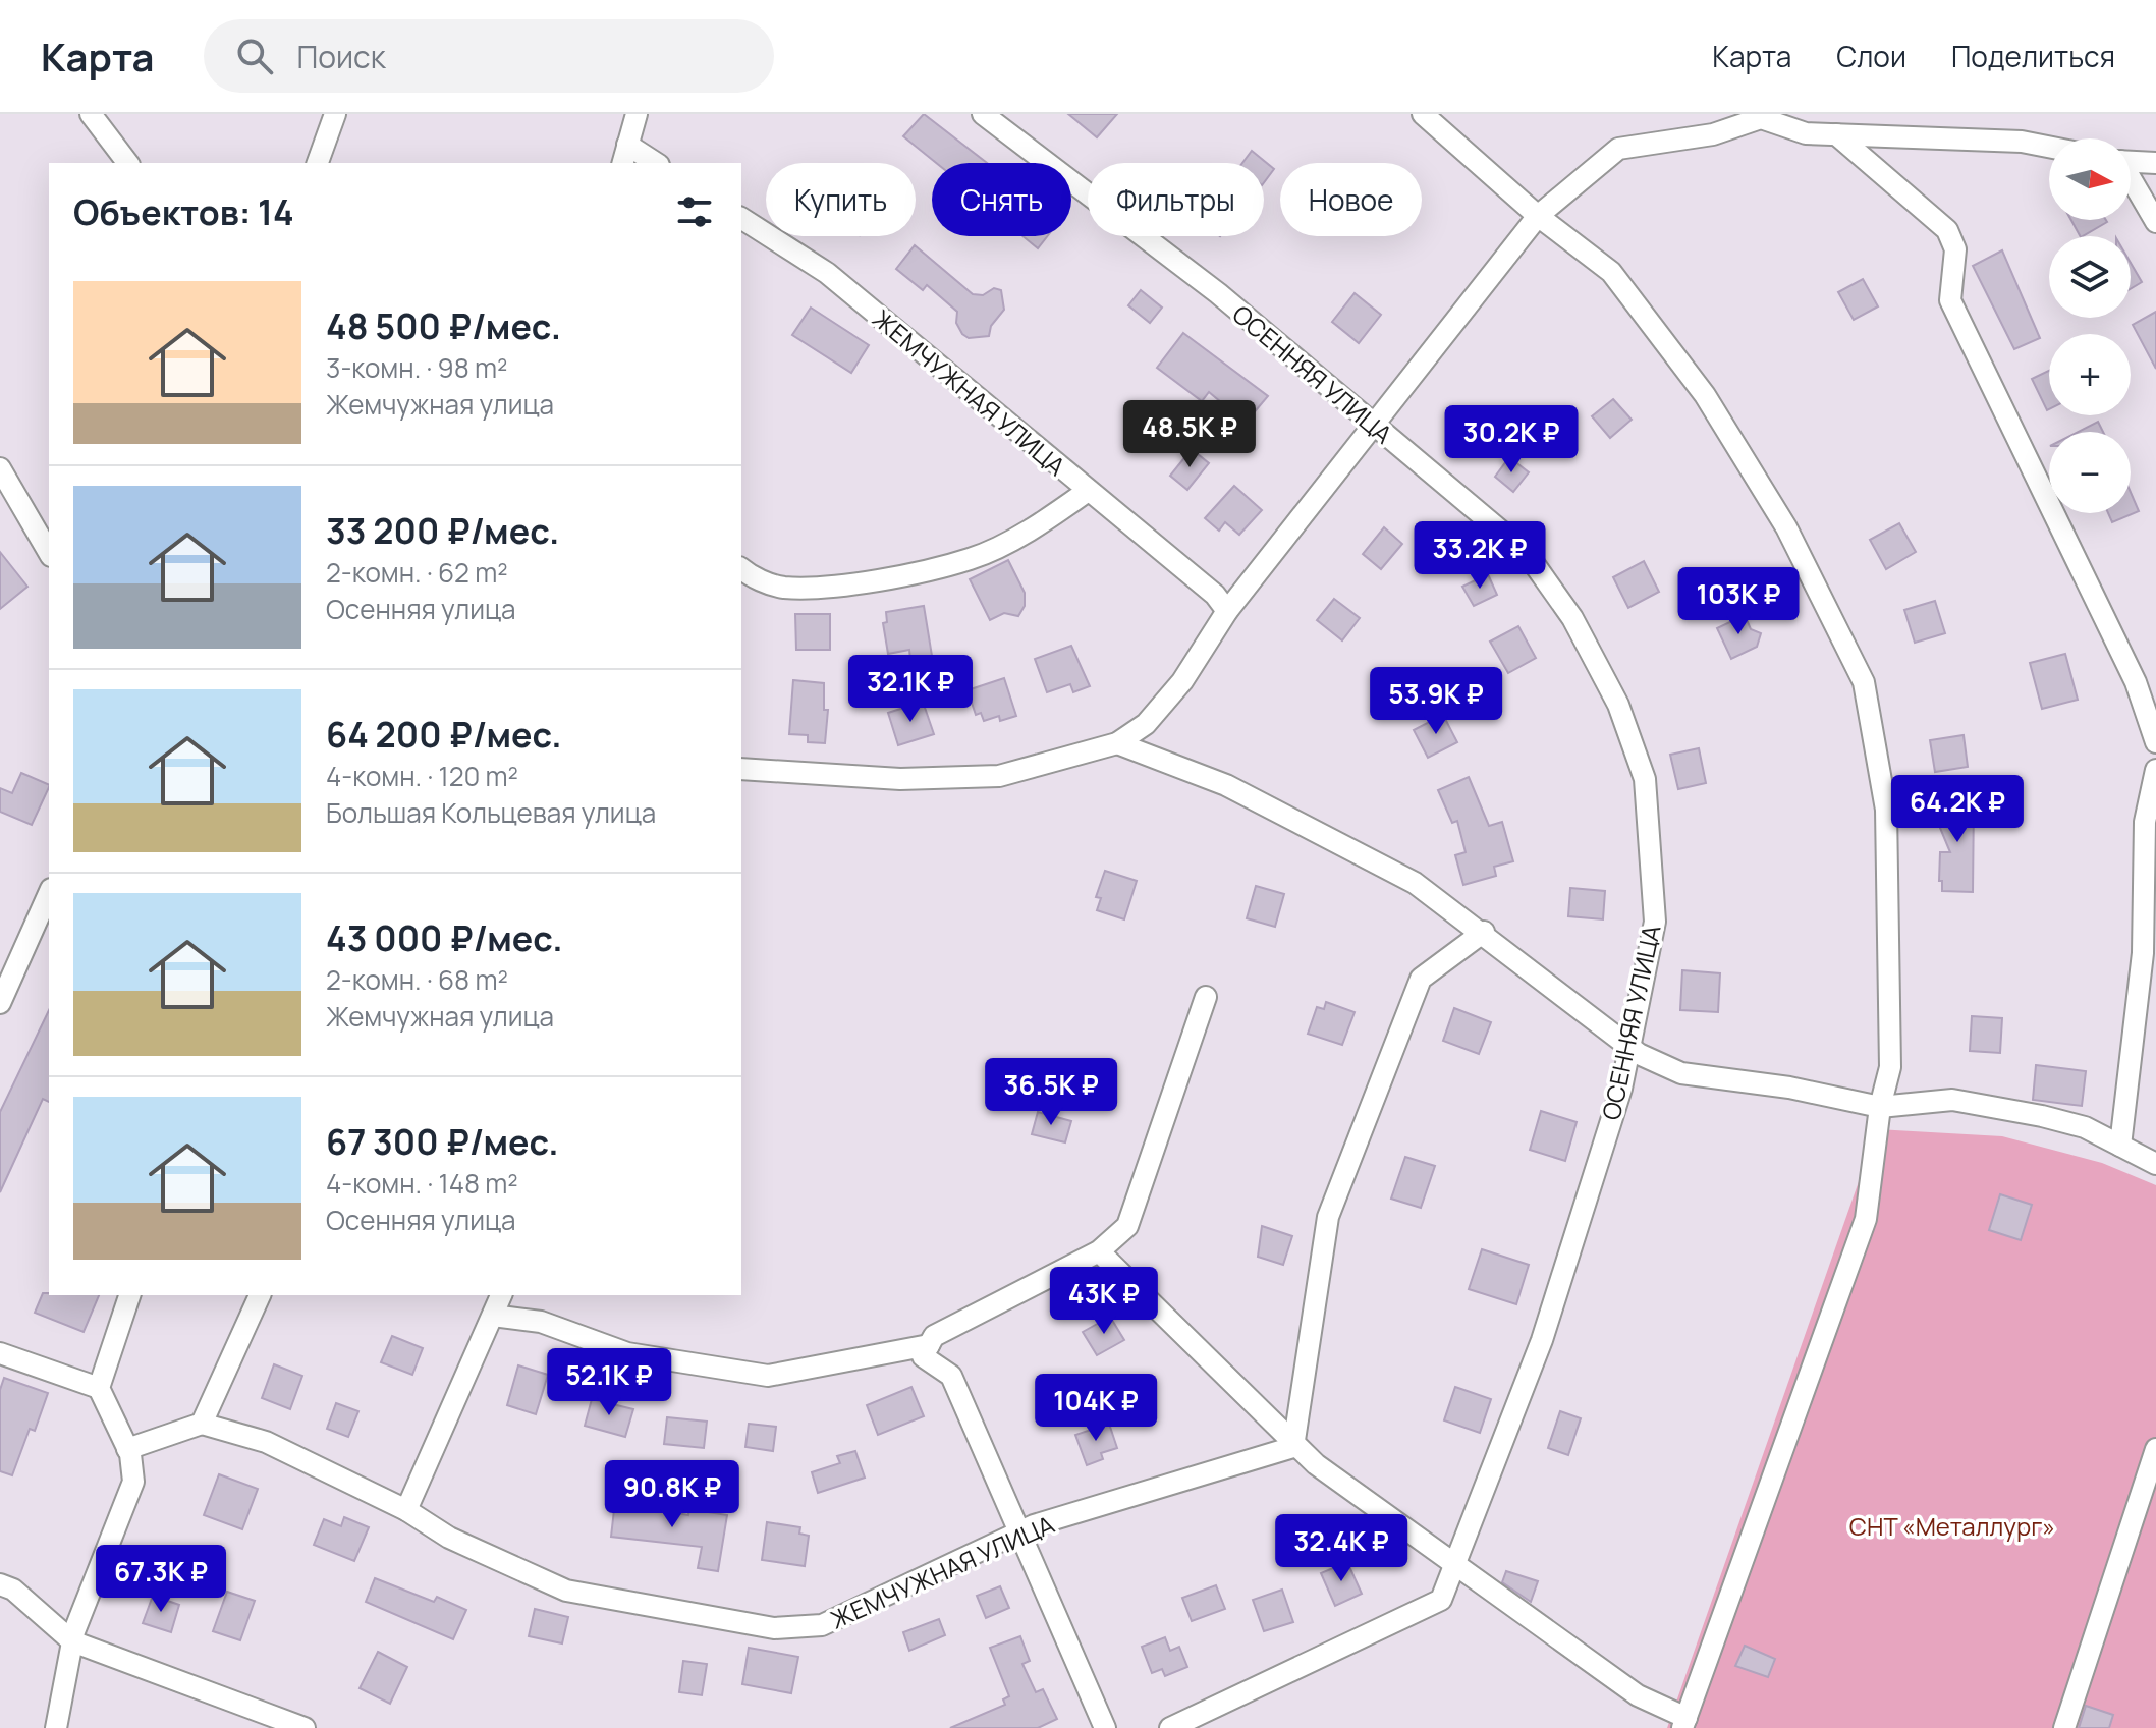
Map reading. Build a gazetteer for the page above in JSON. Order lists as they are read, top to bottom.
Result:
{
  "streets": {
    "street": ["ОСЕННЯЯ УЛИЦА", "ЖЕМЧУЖНАЯ УЛИЦА"]
  },
  "parks": ["СНТ «Металлург»"],
  "north": "right",
  "page": {
    "header": "Карта",
    "search": "Поиск",
    "nav": ["Карта", "Слои", "Поделиться"],
    "map_buttons": ["+", "−"],
    "chip": [
      "Купить",
      "Снять",
      "Фильтры",
      "Новое"
    ],
    "heading": "Объектов: 14",
    "list": [
      {
        "name": "48 500 ₽/мес.",
        "note": "3-комн. · 98 m² · Жемчужная улица"
      },
      {
        "name": "33 200 ₽/мес.",
        "note": "2-комн. · 62 m² · Осенняя улица"
      },
      {
        "name": "64 200 ₽/мес.",
        "note": "4-комн. · 120 m² · Большая Кольцевая улица"
      },
      {
        "name": "43 000 ₽/мес.",
        "note": "2-комн. · 68 m² · Жемчужная улица"
      },
      {
        "name": "67 300 ₽/мес.",
        "note": "4-комн. · 148 m² · Осенняя улица"
      }
    ],
    "price": [
      "48.5K ₽",
      "30.2K ₽",
      "33.2K ₽",
      "103K ₽",
      "32.1K ₽",
      "53.9K ₽",
      "64.2K ₽",
      "36.5K ₽",
      "43K ₽",
      "52.1K ₽",
      "104K ₽",
      "90.8K ₽",
      "32.4K ₽",
      "67.3K ₽"
    ]
  }
}
